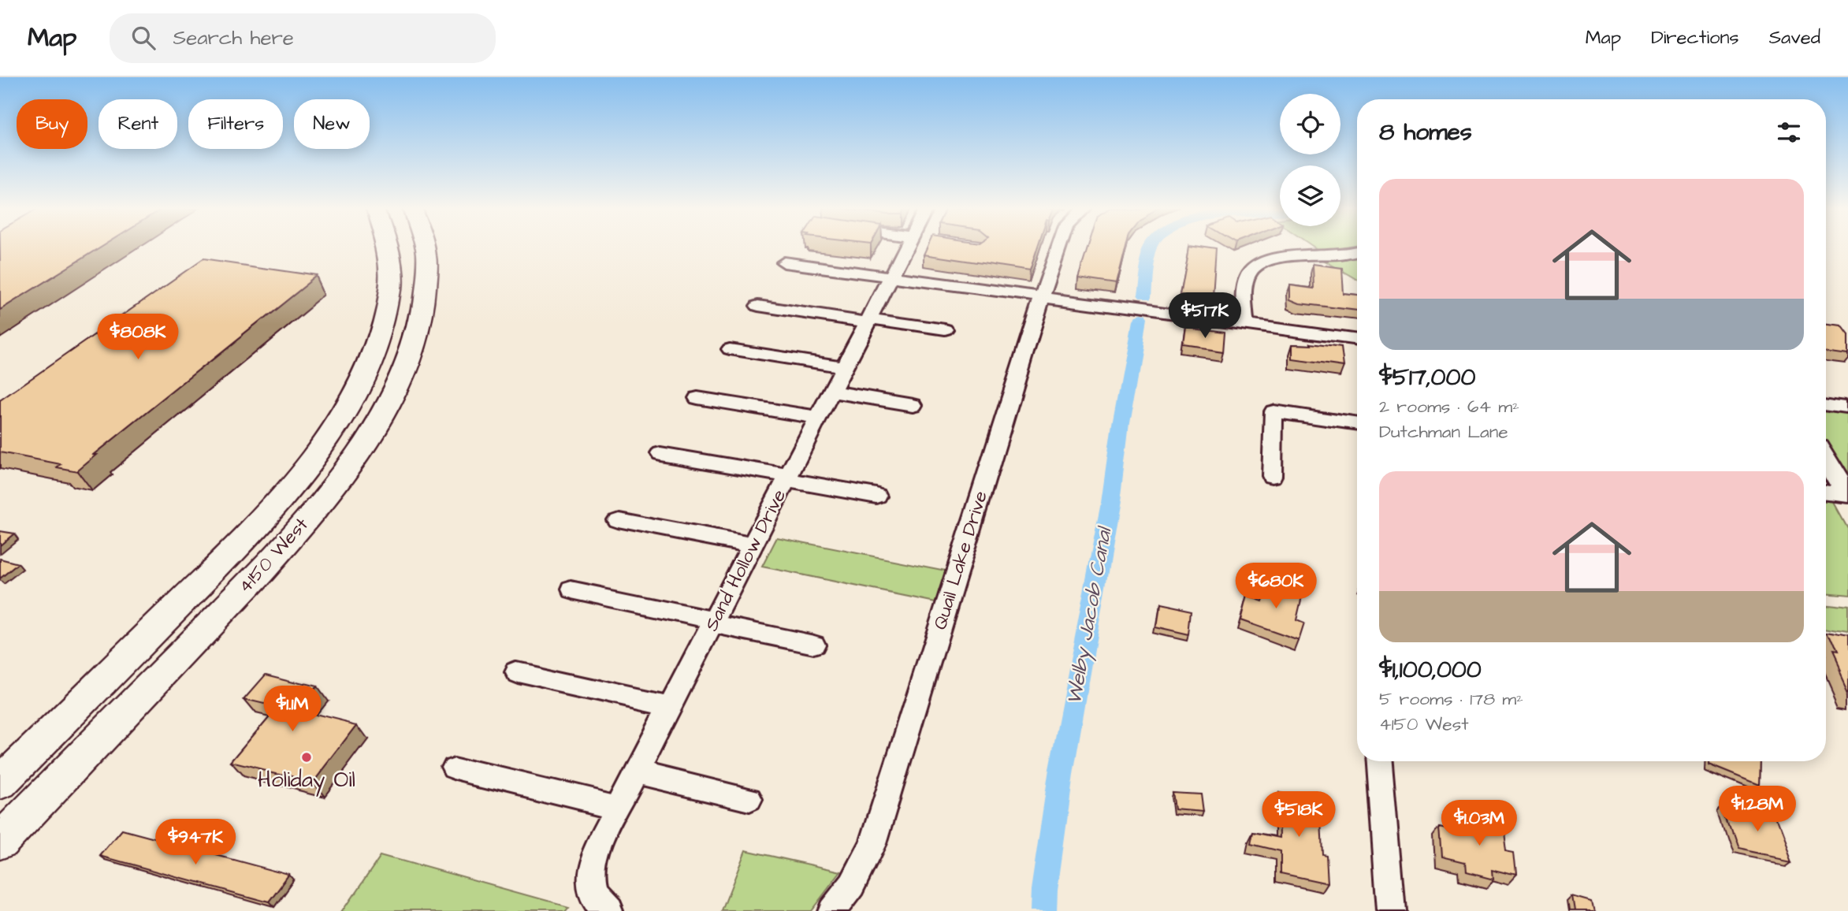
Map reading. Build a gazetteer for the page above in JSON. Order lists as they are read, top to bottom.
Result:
{
  "streets": {
    "street": ["4150 West", "Sand Hollow Drive", "Quail Lake Drive"]
  },
  "water": ["Welby Jacob Canal"],
  "places": ["Holiday Oil"],
  "page": {
    "header": "Map",
    "search": "Search here",
    "nav": ["Map", "Directions", "Saved"],
    "chip": [
      "Buy",
      "Rent",
      "Filters",
      "New"
    ],
    "heading": "8 homes",
    "list": [
      {
        "name": "$517,000",
        "note": "2 rooms · 64 m² · Dutchman Lane"
      },
      {
        "name": "$1,100,000",
        "note": "5 rooms · 178 m² · 4150 West"
      }
    ],
    "price": [
      "$517K",
      "$808K",
      "$680K",
      "$1.1M",
      "$1.28M",
      "$518K",
      "$1.03M",
      "$947K"
    ]
  }
}
